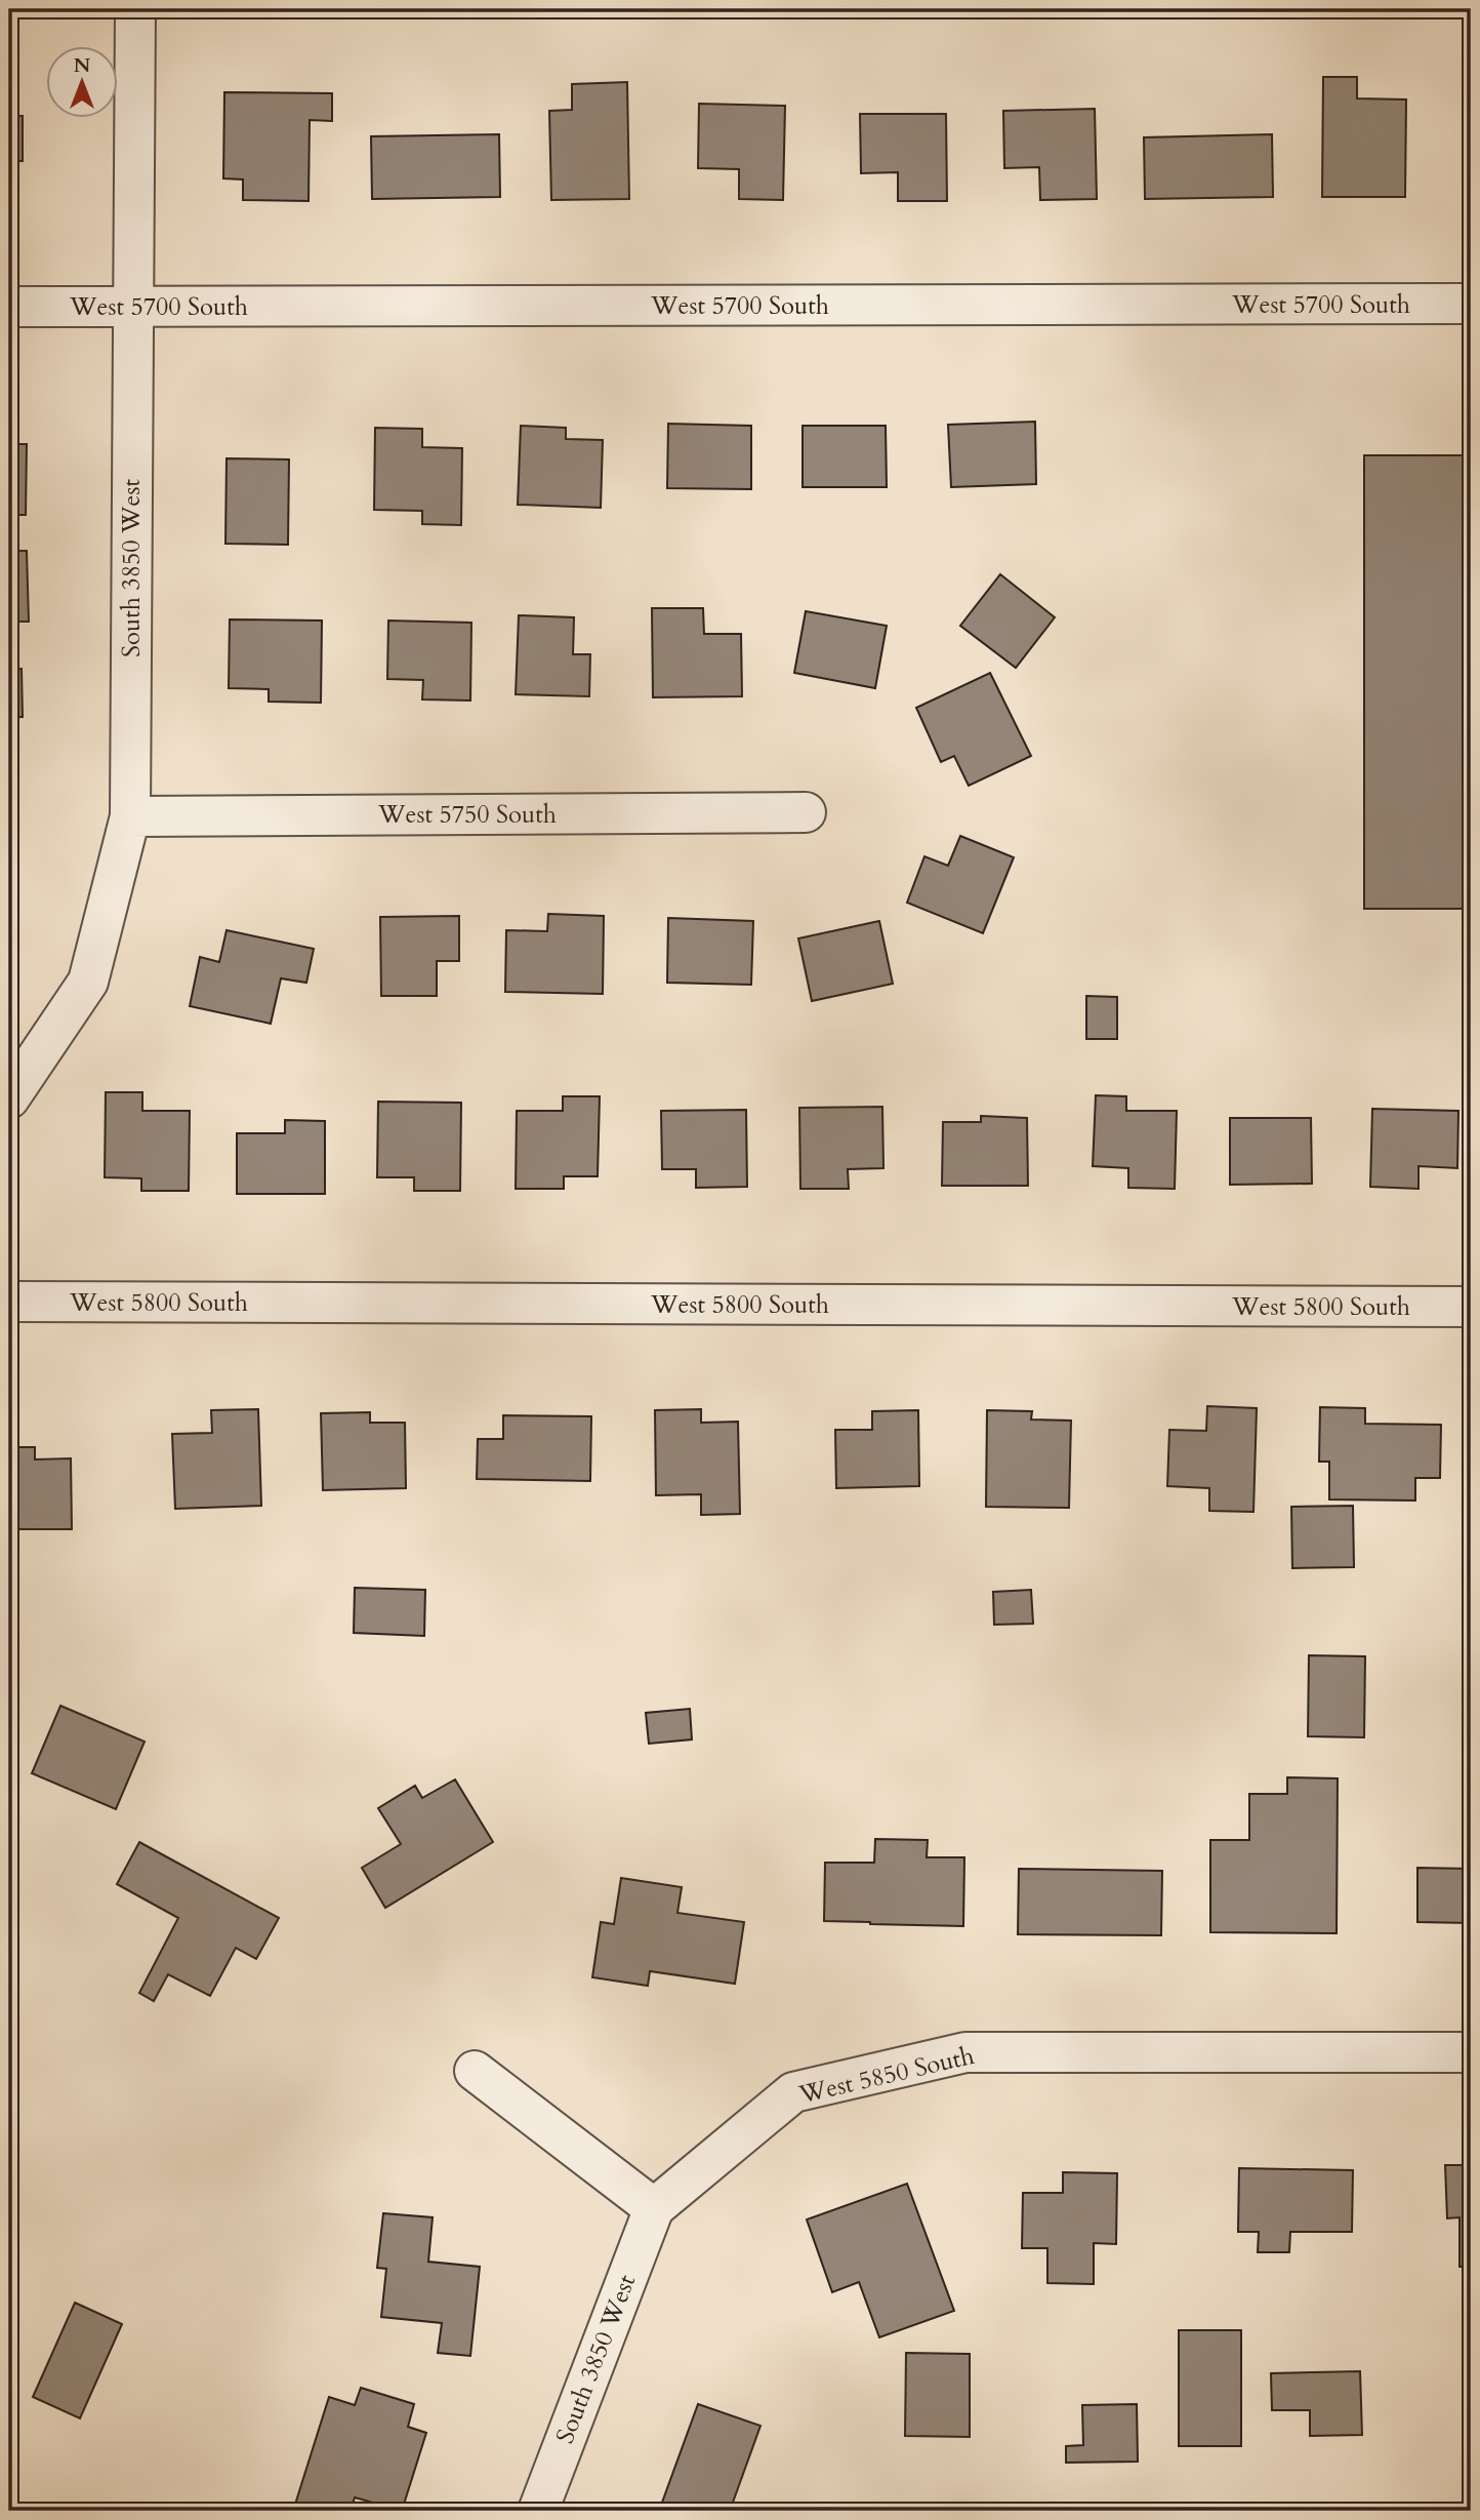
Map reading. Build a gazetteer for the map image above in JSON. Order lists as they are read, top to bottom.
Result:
{
  "streets": {
    "street": [
      "West 5700 South",
      "South 3850 West",
      "West 5750 South",
      "West 5800 South",
      "West 5850 South"
    ]
  },
  "crossings": [
    ["West 5700 South", "South 3850 West"],
    ["South 3850 West", "West 5750 South"],
    ["South 3850 West", "West 5850 South"]
  ],
  "north": "top"
}
